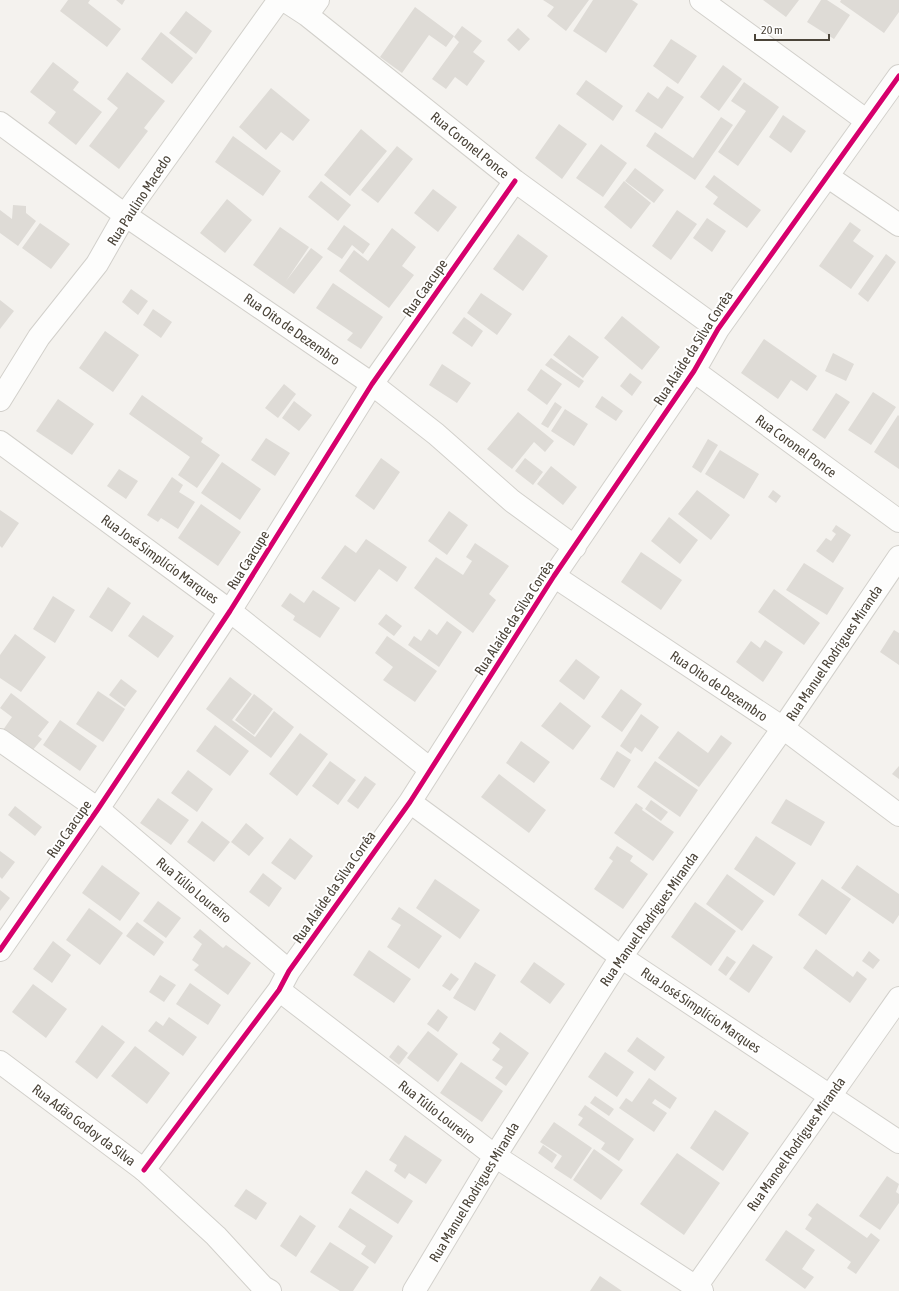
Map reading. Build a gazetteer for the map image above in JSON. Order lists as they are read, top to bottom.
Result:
{
  "streets": {
    "street": [
      "Rua Coronel Ponce",
      "Rua Paulino Macedo",
      "Rua Caacupe",
      "Rua Oito de Dezembro",
      "Rua Alaíde da Silva Corrêa",
      "Rua José Simplício Marques",
      "Rua Manuel Rodrigues Miranda",
      "Rua Túlio Loureiro",
      "Rua Adão Godoy da Silva",
      "Rua Manoel Rodrigues Miranda"
    ]
  },
  "crossings": [
    ["Rua Coronel Ponce", "Rua Caacupe"],
    ["Rua Coronel Ponce", "Rua Alaíde da Silva Corrêa"],
    ["Rua Paulino Macedo", "Rua Oito de Dezembro"],
    ["Rua Caacupe", "Rua Oito de Dezembro"],
    ["Rua Caacupe", "Rua José Simplício Marques"],
    ["Rua Caacupe", "Rua Túlio Loureiro"],
    ["Rua Oito de Dezembro", "Rua Alaíde da Silva Corrêa"],
    ["Rua Oito de Dezembro", "Rua Manuel Rodrigues Miranda"],
    ["Rua Alaíde da Silva Corrêa", "Rua José Simplício Marques"],
    ["Rua Alaíde da Silva Corrêa", "Rua Túlio Loureiro"],
    ["Rua Alaíde da Silva Corrêa", "Rua Adão Godoy da Silva"],
    ["Rua José Simplício Marques", "Rua Manuel Rodrigues Miranda"],
    ["Rua José Simplício Marques", "Rua Manoel Rodrigues Miranda"],
    ["Rua Manuel Rodrigues Miranda", "Rua Túlio Loureiro"],
    ["Rua Túlio Loureiro", "Rua Manoel Rodrigues Miranda"]
  ],
  "scale_bar": "20 m"
}
